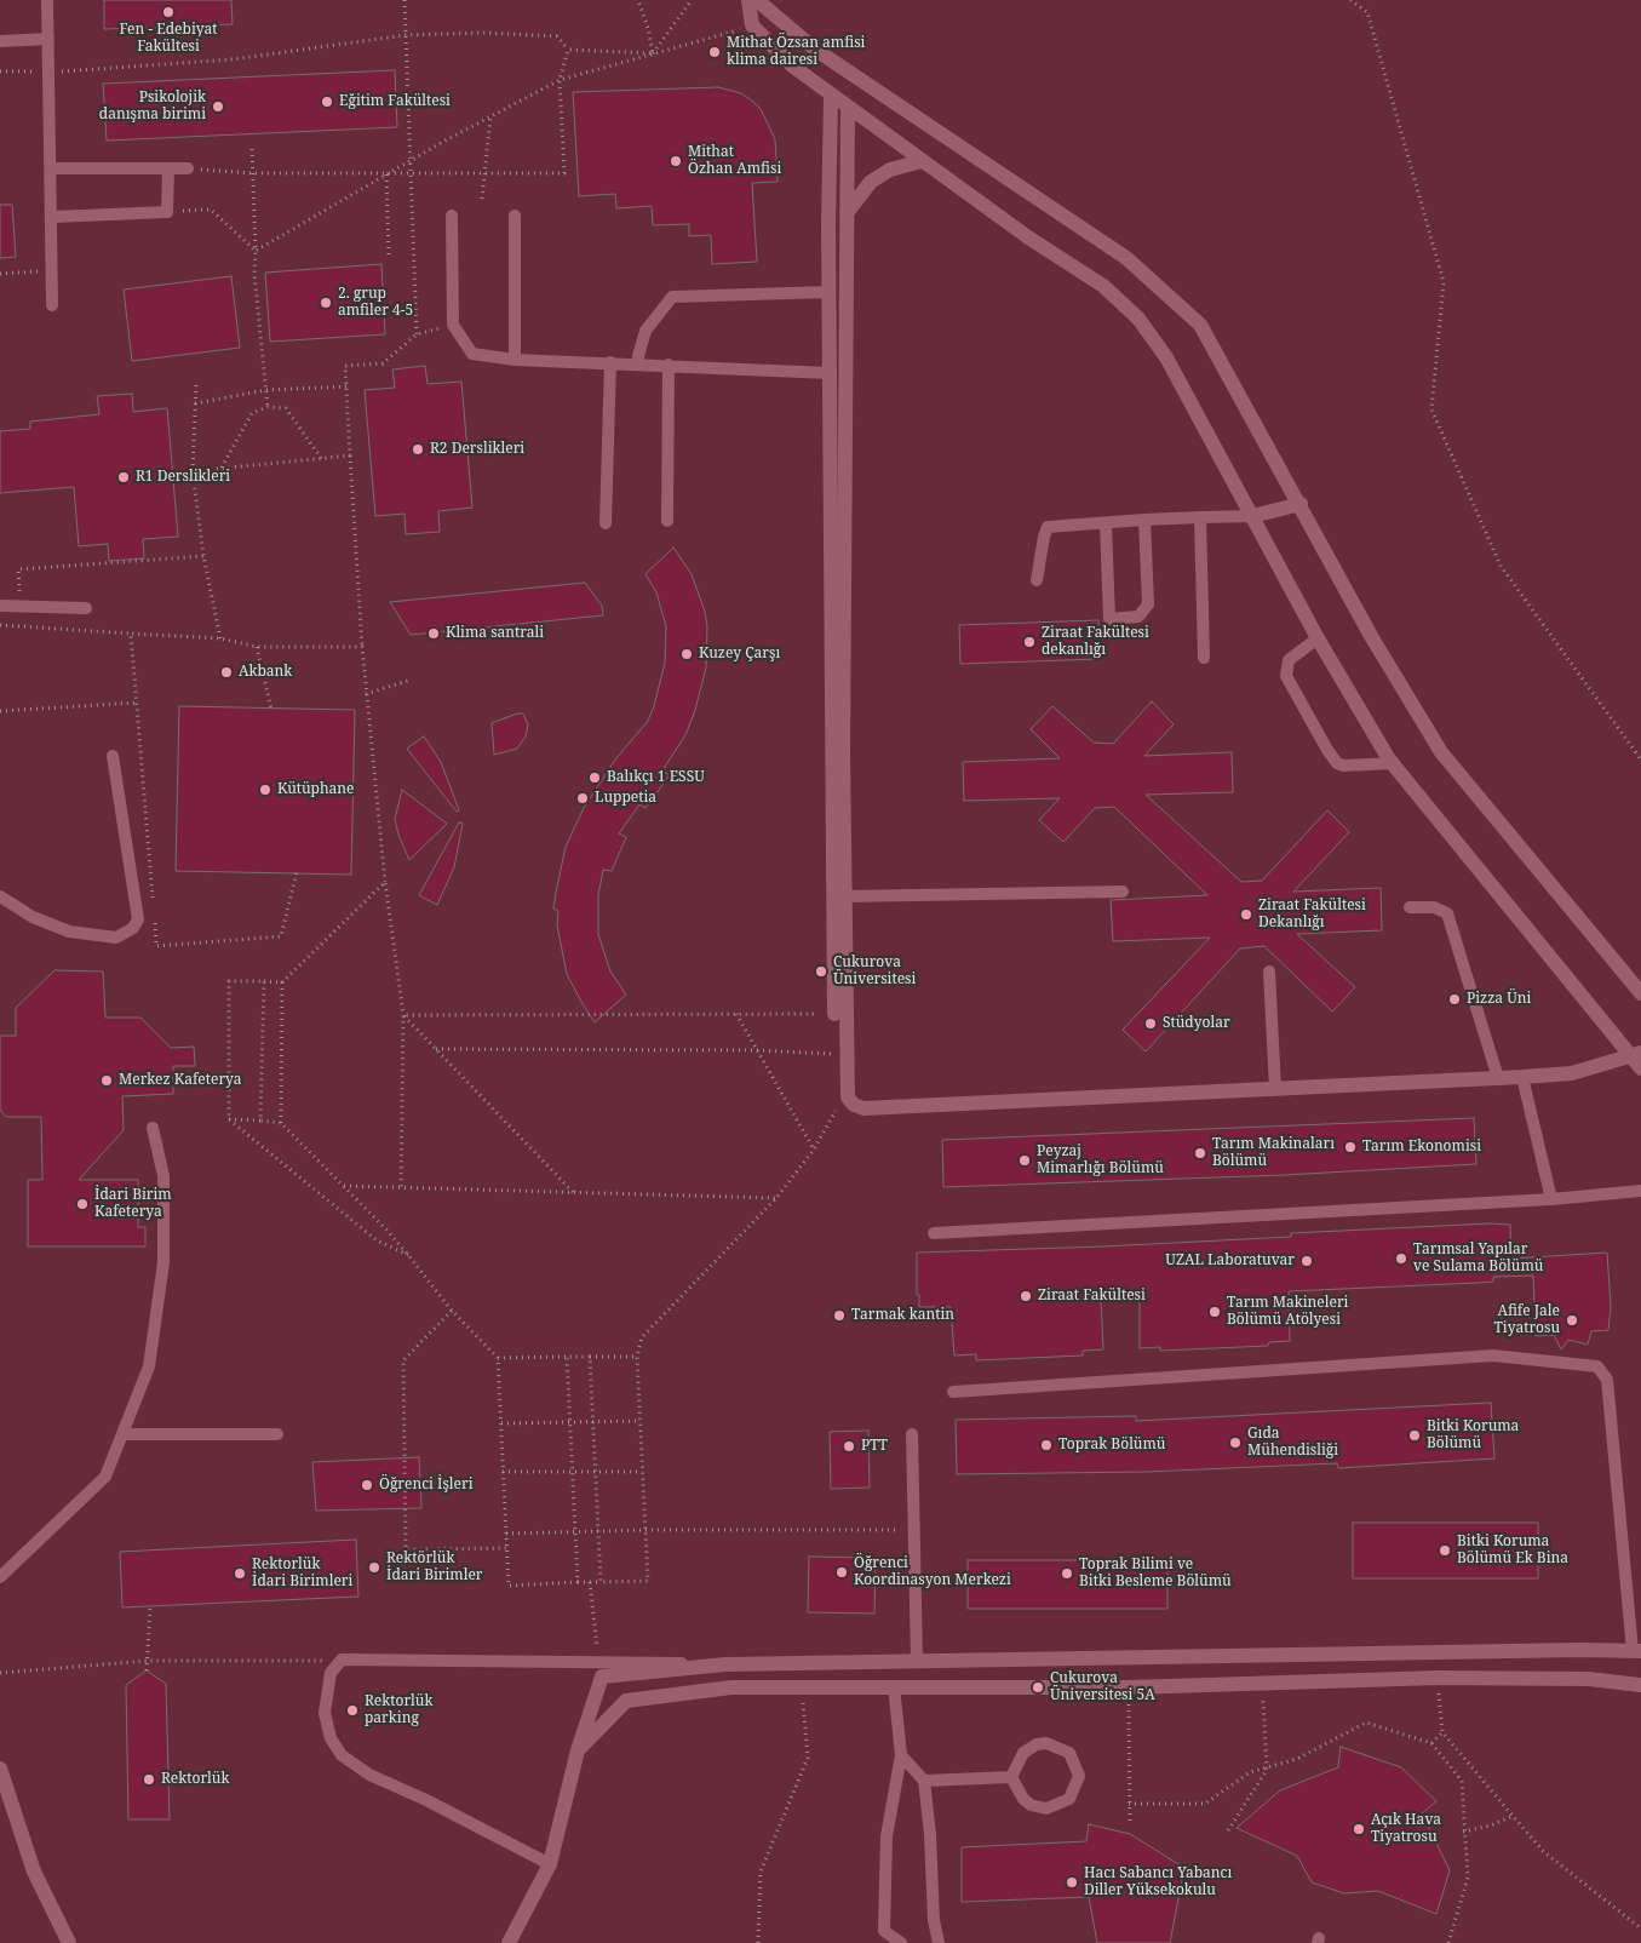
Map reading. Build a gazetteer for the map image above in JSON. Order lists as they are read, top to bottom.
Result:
{
  "places": [
    "Fen - Edebiyat Fakültesi",
    "Mithat Özsan amfisi klima dairesi",
    "Eğitim Fakültesi",
    "Psikolojik danışma birimi",
    "Mithat Özhan Amfisi",
    "2. grup amfiler 4-5",
    "R2 Derslikleri",
    "R1 Derslikleri",
    "Klima santrali",
    "Ziraat Fakültesi dekanlığı",
    "Kuzey Çarşı",
    "Akbank",
    "Balıkçı 1 ESSU",
    "Kütüphane",
    "Luppetia",
    "Ziraat Fakültesi Dekanlığı",
    "Çukurova Üniversitesi",
    "Pizza Üni",
    "Stüdyolar",
    "Merkez Kafeterya",
    "Tarım Ekonomisi",
    "Tarım Makinaları Bölümü",
    "Peyzaj Mimarlığı Bölümü",
    "İdari Birim Kafeterya",
    "Tarımsal Yapılar ve Sulama Bölümü",
    "UZAL Laboratuvar",
    "Ziraat Fakültesi",
    "Tarım Makineleri Bölümü Atölyesi",
    "Tarmak kantin",
    "Afife Jale Tiyatrosu",
    "Bitki Koruma Bölümü",
    "Gıda Mühendisliği",
    "Toprak Bölümü",
    "PTT",
    "Öğrenci İşleri",
    "Bitki Koruma Bölümü Ek Bina",
    "Rektörlük İdari Birimler",
    "Öğrenci Koordinasyon Merkezi",
    "Rektorlük İdari Birimleri",
    "Toprak Bilimi ve Bitki Besleme Bölümü",
    "Çukurova Üni̇versi̇tesi̇ 5A",
    "Rektorlük parking",
    "Rektorlük",
    "Açık Hava Tiyatrosu",
    "Hacı Sabancı Yabancı Diller Yüksekokulu"
  ]
}
